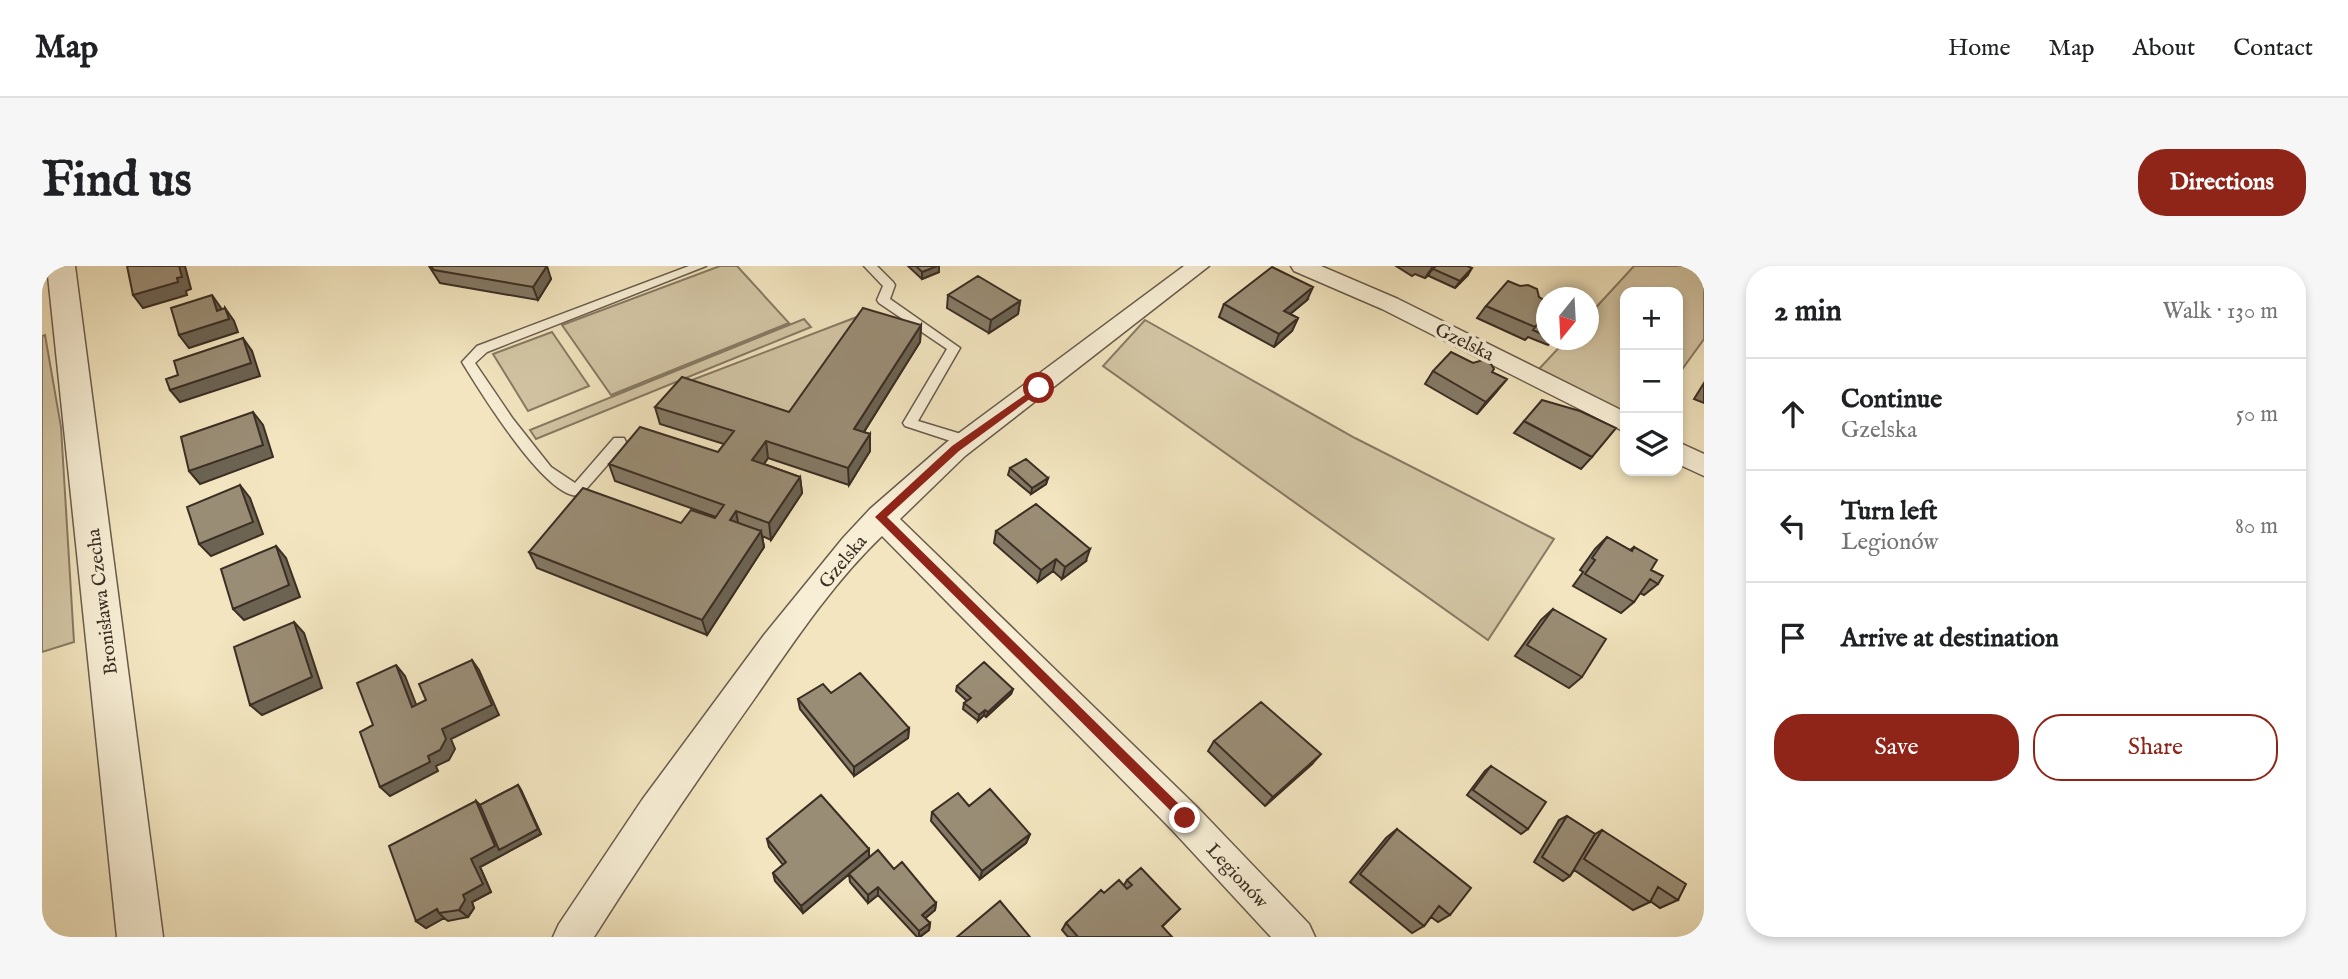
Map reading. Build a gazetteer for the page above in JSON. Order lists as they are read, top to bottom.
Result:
{
  "streets": {
    "street": ["Gzelska", "Bronisława Czecha", "Legionów"]
  },
  "crossings": [
    ["Gzelska", "Legionów"]
  ],
  "north": "bottom",
  "page": {
    "header": "Map",
    "nav": [
      "Home",
      "Map",
      "About",
      "Contact"
    ],
    "buttons": [
      "Directions",
      ["Save", "Share"]
    ],
    "title": "Find us",
    "heading": ["2 min", "Walk · 130 m"],
    "map_buttons": ["+", "−"],
    "list": [
      ["Continue", "Gzelska", "50 m"],
      ["Turn left", "Legionów", "80 m"],
      "Arrive at destination"
    ]
  }
}
